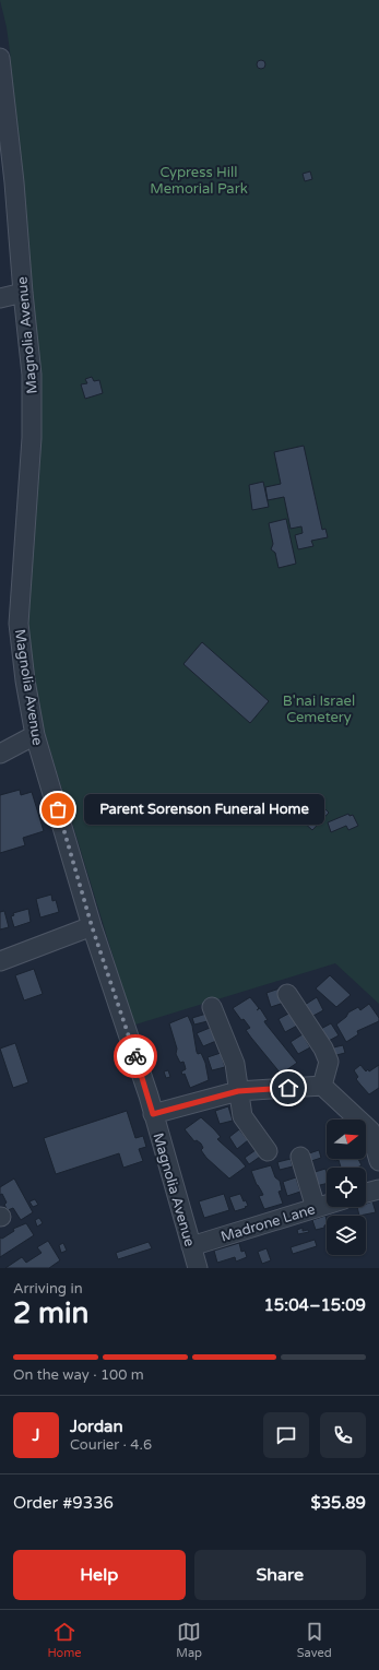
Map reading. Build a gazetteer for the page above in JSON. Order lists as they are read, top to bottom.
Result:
{
  "streets": {
    "street": ["Magnolia Avenue", "Madrone Lane"]
  },
  "crossings": [
    ["Magnolia Avenue", "Madrone Lane"]
  ],
  "parks": ["Cypress Hill Memorial Park", "B'nai Israel Cemetery"],
  "places": ["Parent Sorenson Funeral Home"],
  "north": "right",
  "page": {
    "bubble": "Parent Sorenson Funeral Home",
    "heading": ["2 min", "Arriving in", "15:04–15:09"],
    "panel": [
      "Jordan",
      "Courier · 4.6",
      "Order #9336",
      "$35.89"
    ],
    "bar": "On the way · 100 m",
    "round": "J",
    "buttons": ["Help", "Share"],
    "tabs": ["Home", "Map", "Saved"]
  }
}
